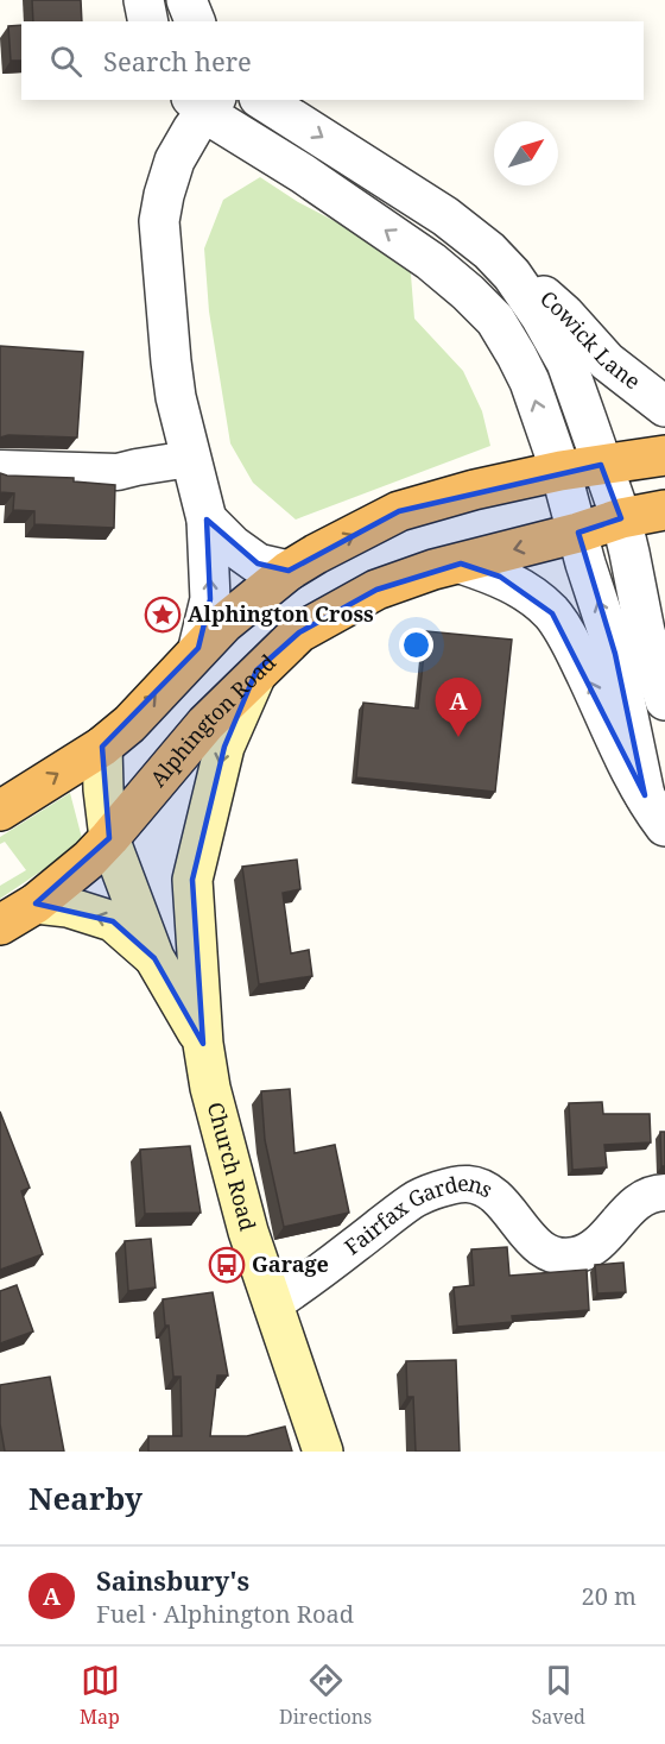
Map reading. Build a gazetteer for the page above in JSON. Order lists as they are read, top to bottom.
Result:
{
  "streets": {
    "highway": ["Alphington Road"],
    "main road": ["Church Road"],
    "street": ["Cowick Lane", "Fairfax Gardens"]
  },
  "crossings": [
    ["Alphington Road", "Church Road"],
    ["Church Road", "Fairfax Gardens"]
  ],
  "places": {
    "place": ["Alphington Cross"],
    "bus stop": ["Garage"]
  },
  "north": "top right",
  "page": {
    "search": "Search here",
    "pins": "A",
    "heading": "Nearby",
    "list": [
      {
        "mark": "A",
        "name": "Sainsbury's",
        "note": "Fuel · Alphington Road",
        "value": "20 m"
      }
    ],
    "nav": ["Map", "Directions", "Saved"]
  }
}
